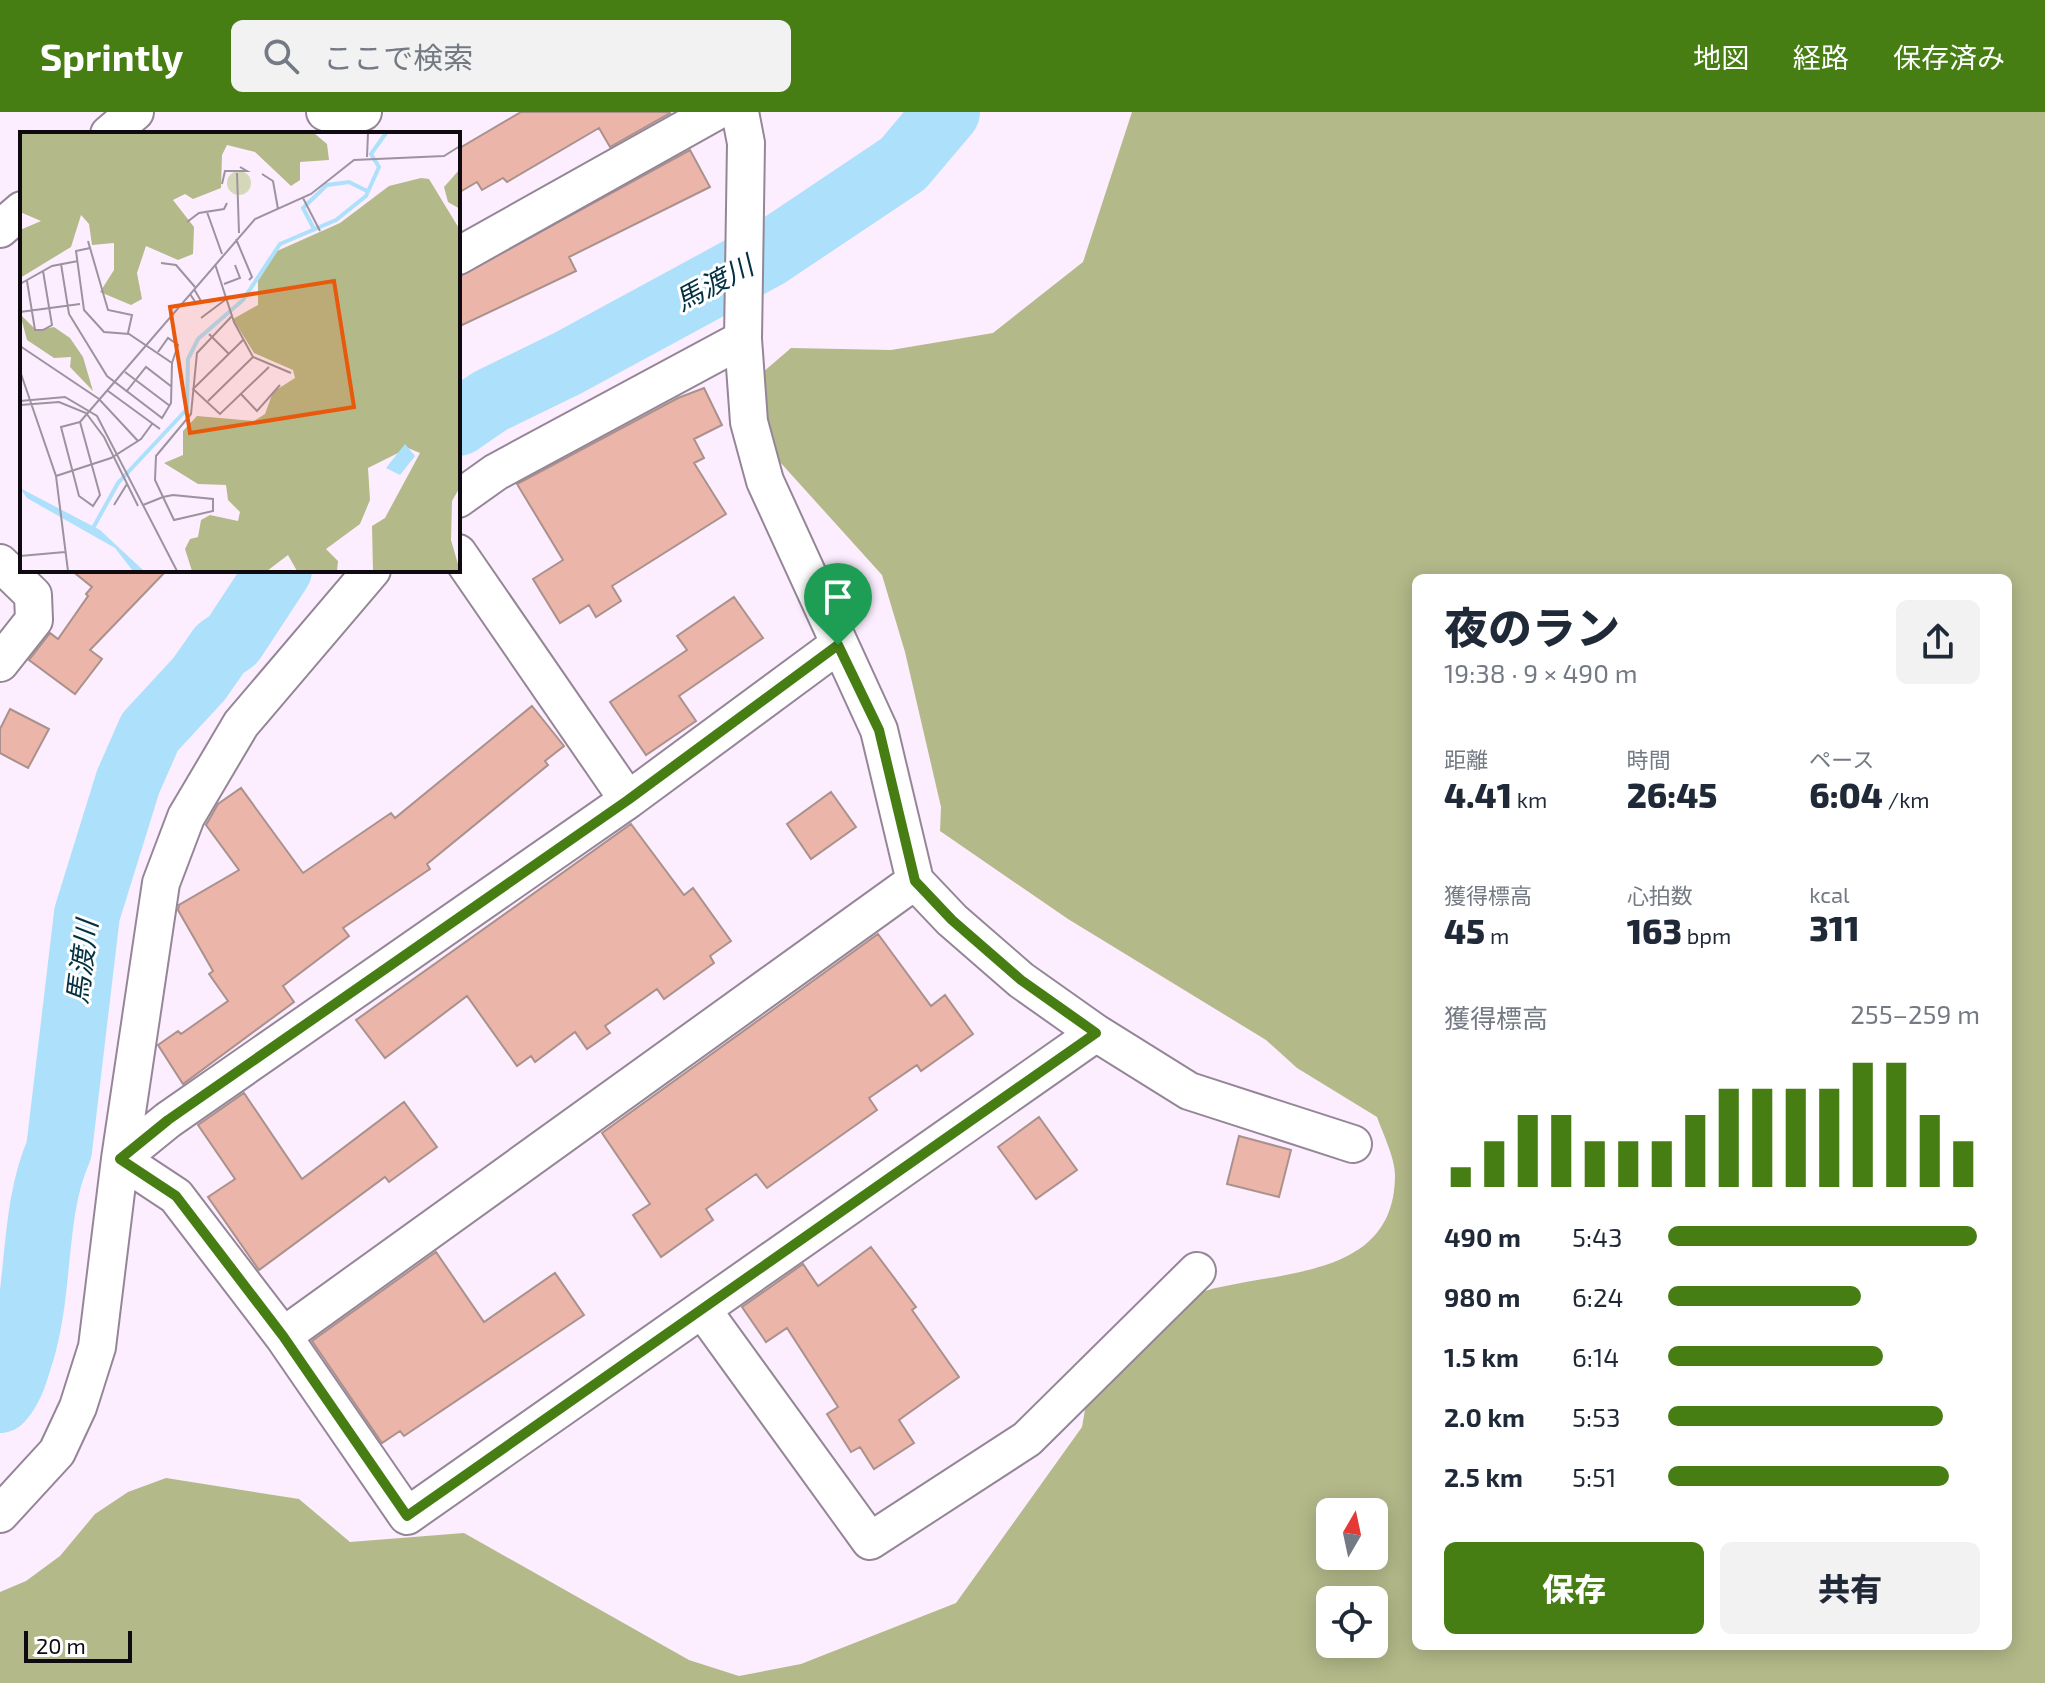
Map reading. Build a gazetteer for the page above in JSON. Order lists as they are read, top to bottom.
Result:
{
  "water": ["馬渡川"],
  "scale_bar": "20 m",
  "north": "top",
  "page": {
    "header": "Sprintly",
    "search": "ここで検索",
    "nav": ["地図", "経路", "保存済み"],
    "heading": ["夜のラン", "19:38 · 9 × 490 m"],
    "stats": [
      ["距離", "4.41 km"],
      ["時間", "26:45"],
      ["ペース", "6:04 /km"],
      ["獲得標高", "45 m"],
      ["心拍数", "163 bpm"],
      ["kcal", "311"]
    ],
    "chart": ["獲得標高", "255–259 m"],
    "list": [
      {
        "name": "490 m",
        "note": "5:43"
      },
      {
        "name": "980 m",
        "note": "6:24"
      },
      {
        "name": "1.5 km",
        "note": "6:14"
      },
      {
        "name": "2.0 km",
        "note": "5:53"
      },
      {
        "name": "2.5 km",
        "note": "5:51"
      }
    ],
    "buttons": ["保存", "共有"],
    "scale": "20 m"
  }
}
